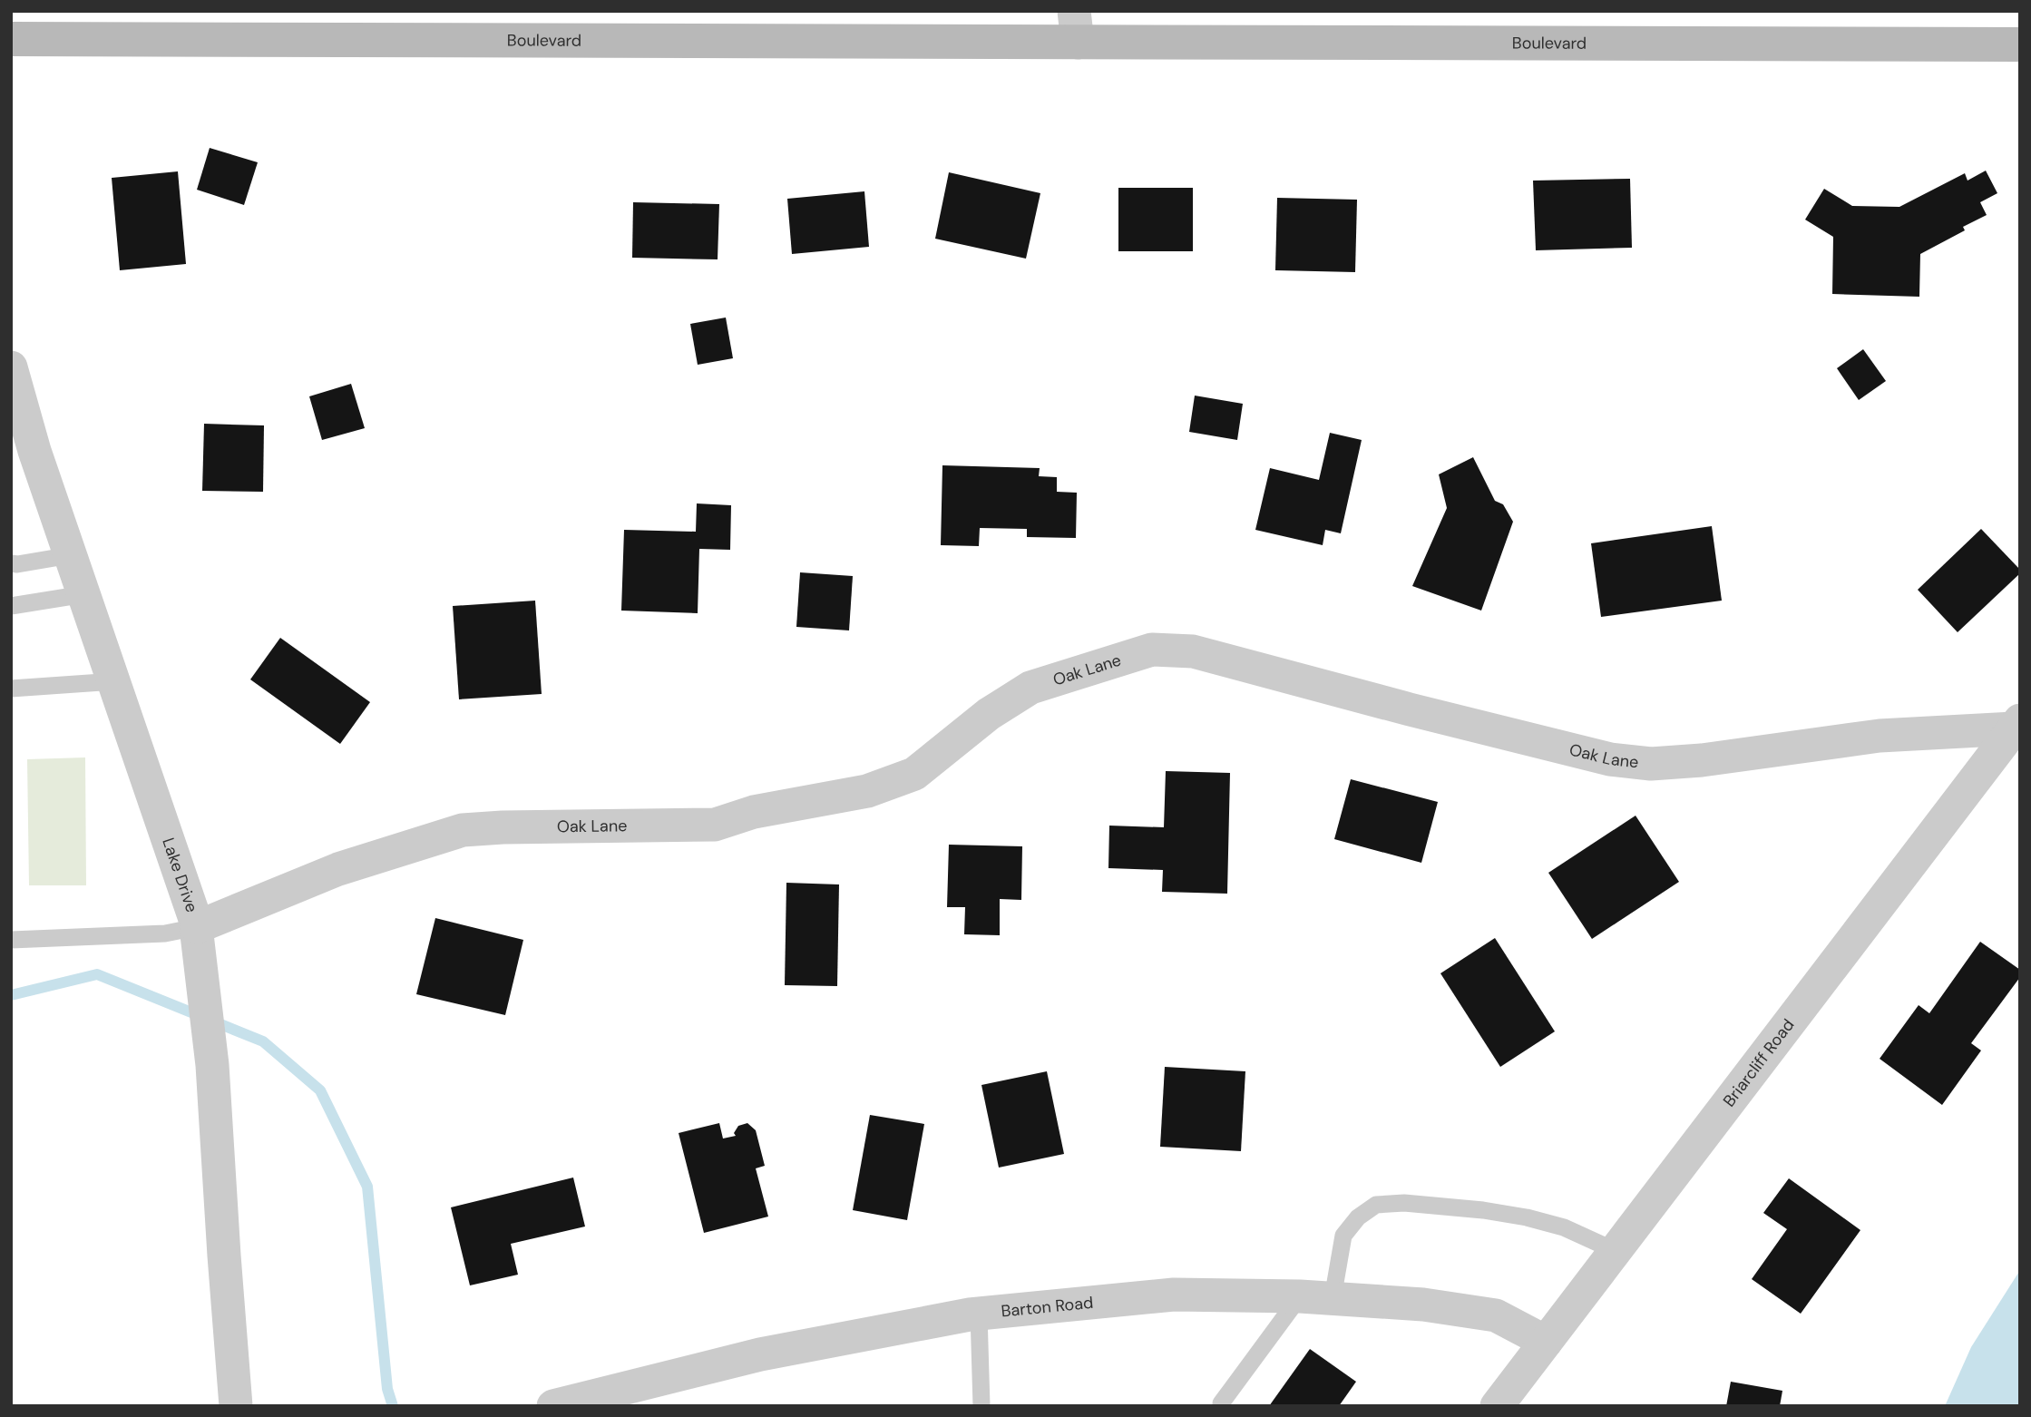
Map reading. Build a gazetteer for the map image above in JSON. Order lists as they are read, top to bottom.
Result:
{
  "streets": {
    "main road": ["Boulevard"],
    "street": [
      "Oak Lane",
      "Lake Drive",
      "Briarcliff Road",
      "Barton Road"
    ]
  },
  "crossings": [
    ["Oak Lane", "Lake Drive"],
    ["Oak Lane", "Briarcliff Road"],
    ["Briarcliff Road", "Barton Road"]
  ]
}
